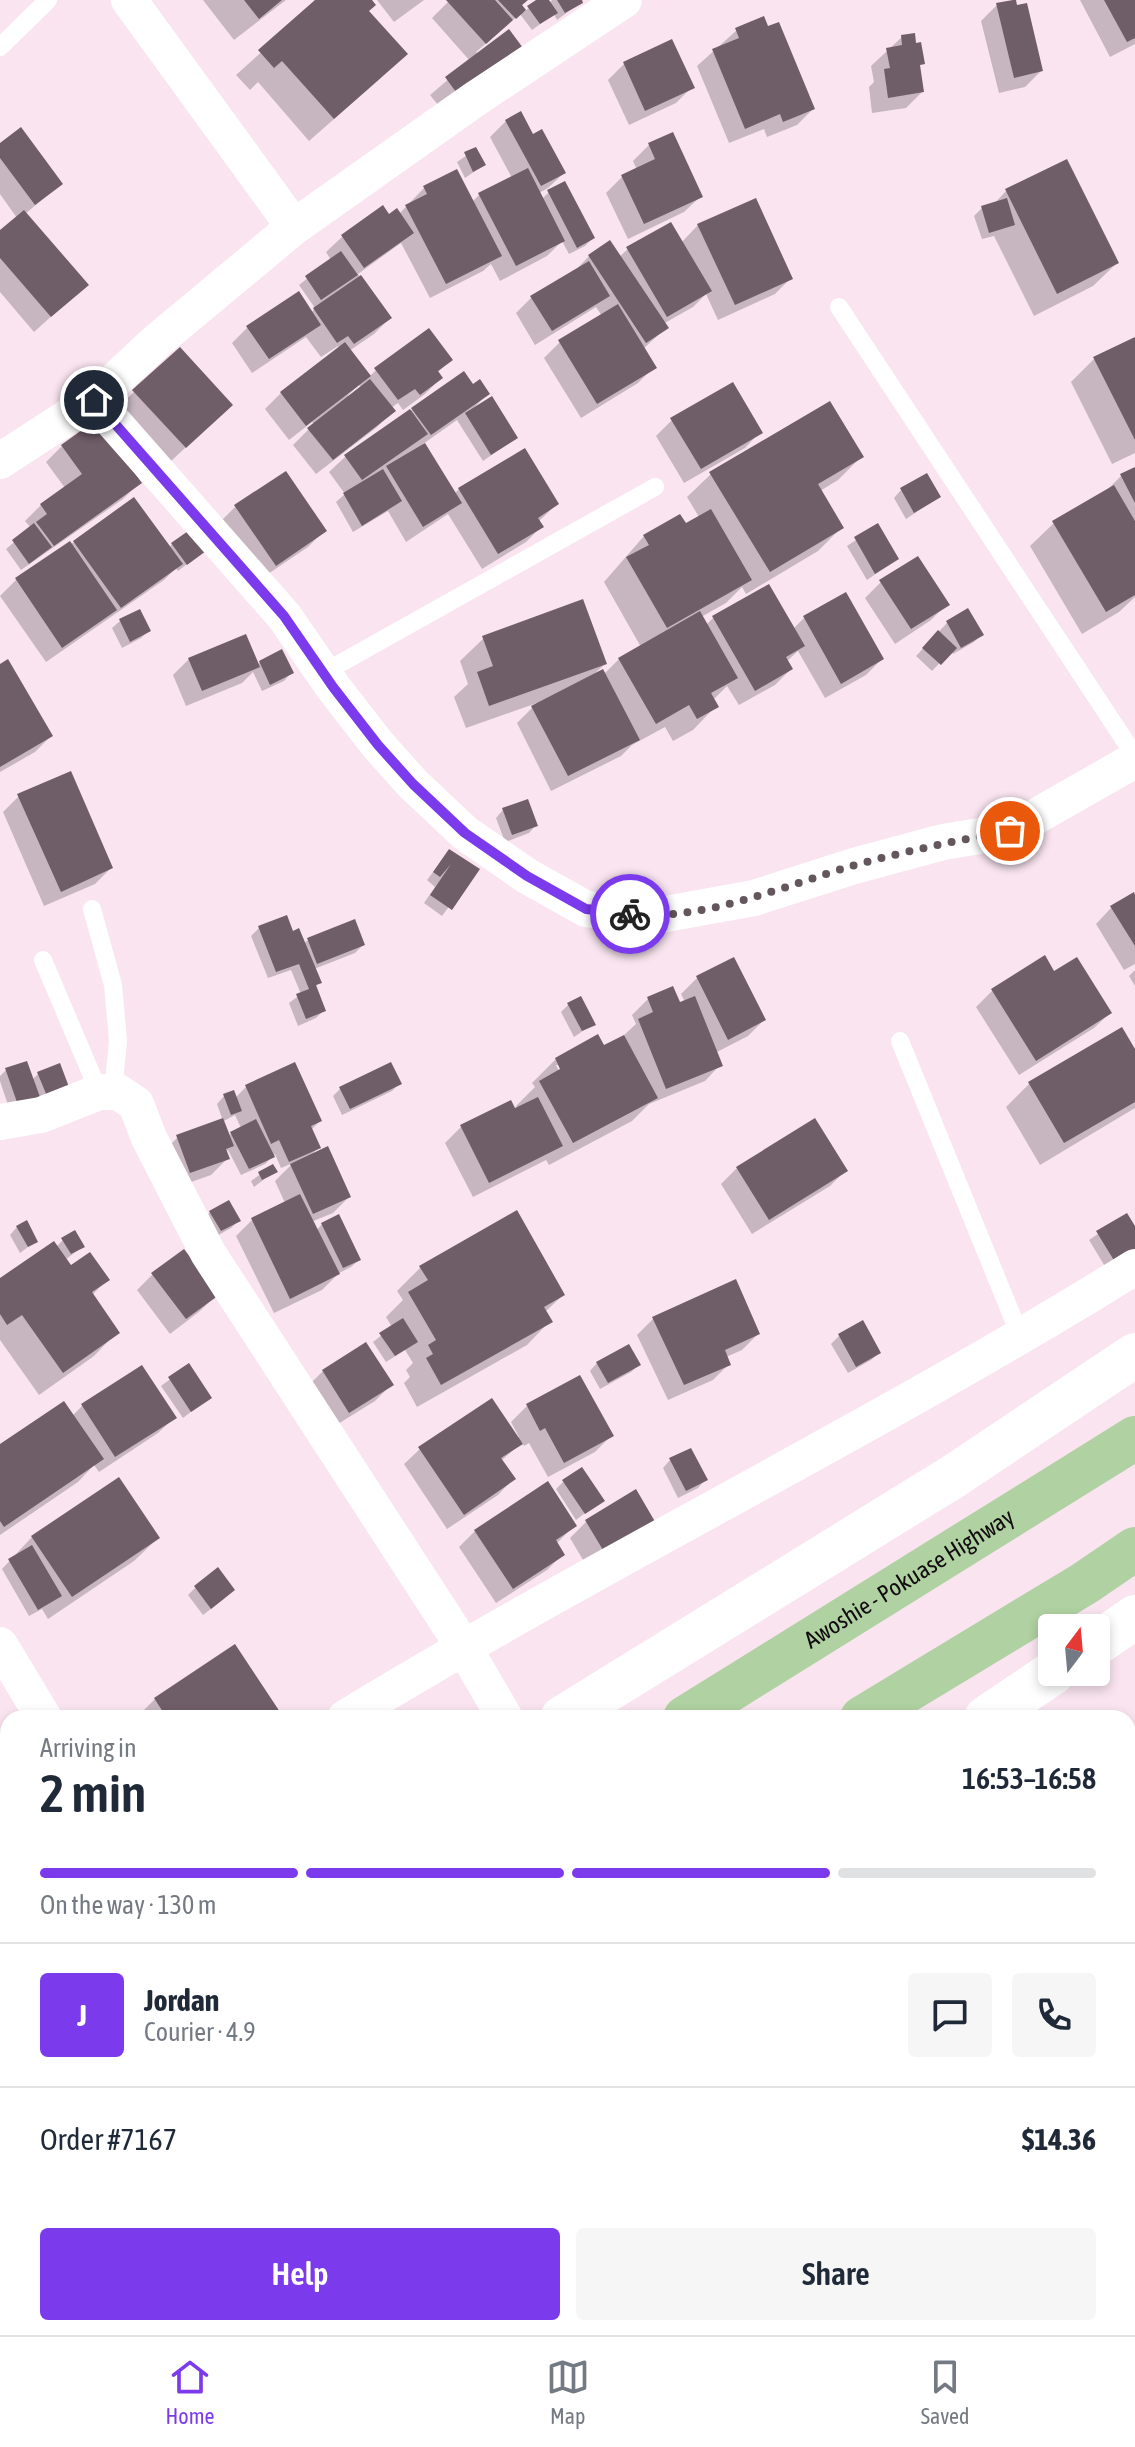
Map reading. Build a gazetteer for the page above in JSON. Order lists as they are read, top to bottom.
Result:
{
  "streets": {
    "main road": ["Awoshie - Pokuase Highway"]
  },
  "north": "top",
  "page": {
    "heading": ["2 min", "Arriving in", "16:53–16:58"],
    "panel": [
      "Jordan",
      "Courier · 4.9",
      "Order #7167",
      "$14.36"
    ],
    "bar": "On the way · 130 m",
    "round": "J",
    "buttons": ["Help", "Share"],
    "tabs": ["Home", "Map", "Saved"]
  }
}
